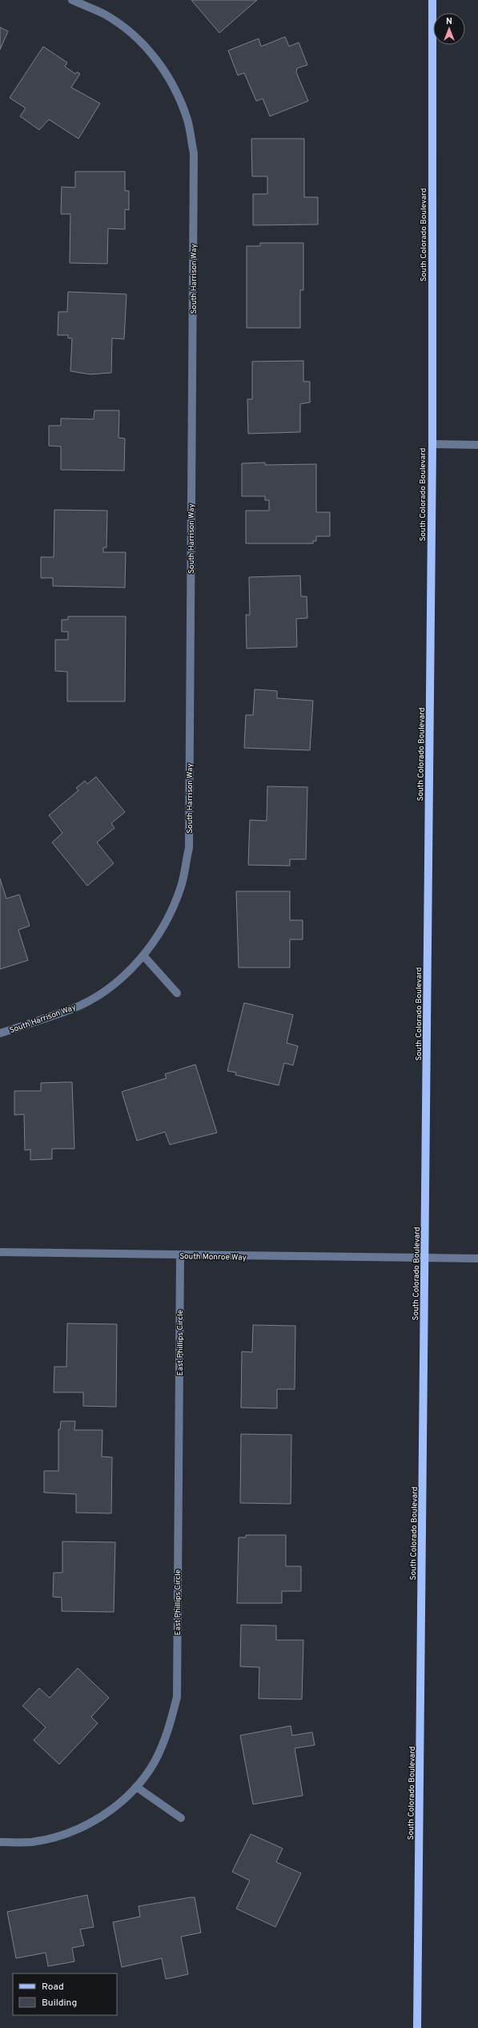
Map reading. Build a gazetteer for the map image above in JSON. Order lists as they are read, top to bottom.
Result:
{
  "streets": {
    "main road": ["South Colorado Boulevard"],
    "street": ["South Harrison Way", "South Monroe Way", "East Phillips Circle"]
  },
  "crossings": [
    ["South Colorado Boulevard", "South Monroe Way"],
    ["South Monroe Way", "East Phillips Circle"]
  ],
  "legend": ["Road", "Building"],
  "north": "top"
}
